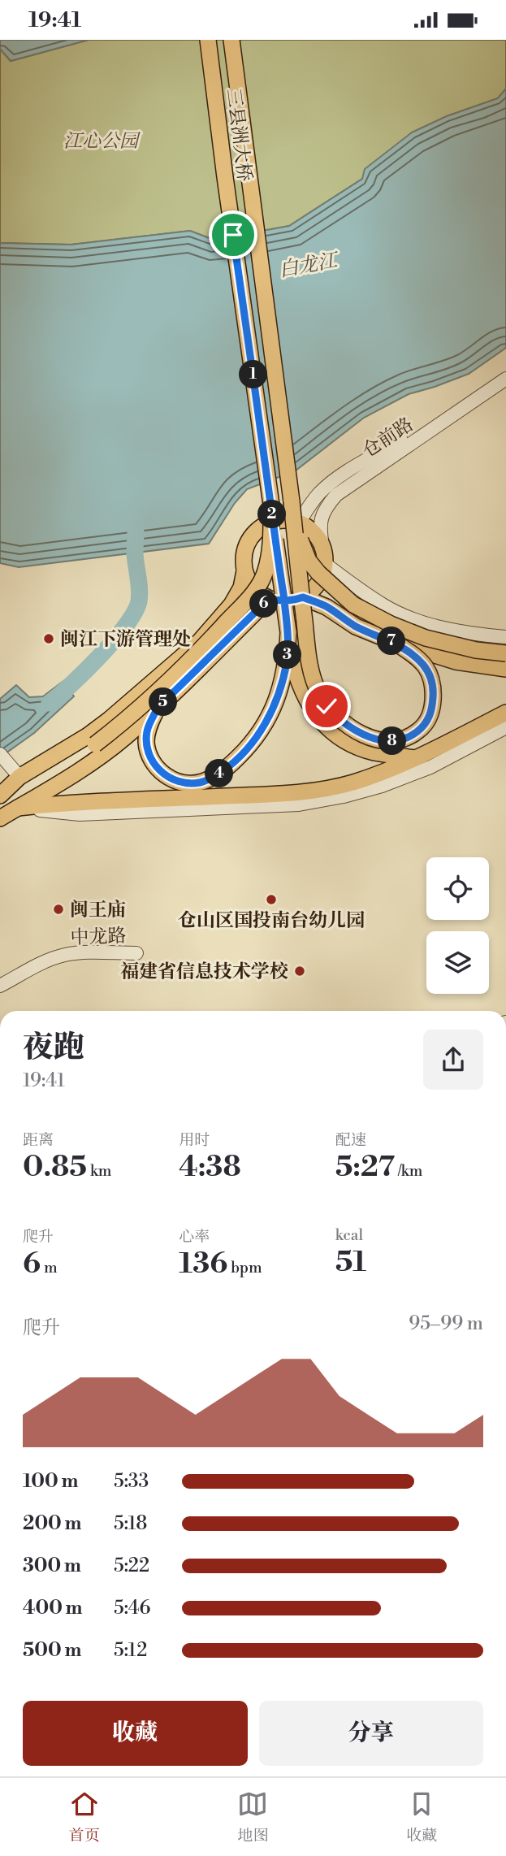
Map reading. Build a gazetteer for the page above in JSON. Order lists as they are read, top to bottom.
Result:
{
  "streets": {
    "main road": ["三县洲大桥"],
    "street": ["仓前路", "中龙路"]
  },
  "water": ["白龙江"],
  "parks": ["江心公园"],
  "places": [
    "闽江下游管理处",
    "仓山区国投南台幼儿园",
    "闽王庙",
    "福建省信息技术学校"
  ],
  "page": {
    "status": "19:41",
    "pins": [
      "1",
      "2",
      "6",
      "7",
      "3",
      "5",
      "8",
      "4"
    ],
    "heading": ["夜跑", "19:41"],
    "stats": [
      ["距离", "0.85 km"],
      ["用时", "4:38"],
      ["配速", "5:27 /km"],
      ["爬升", "6 m"],
      ["心率", "136 bpm"],
      ["kcal", "51"]
    ],
    "chart": ["爬升", "95–99 m"],
    "list": [
      {
        "name": "100 m",
        "note": "5:33"
      },
      {
        "name": "200 m",
        "note": "5:18"
      },
      {
        "name": "300 m",
        "note": "5:22"
      },
      {
        "name": "400 m",
        "note": "5:46"
      },
      {
        "name": "500 m",
        "note": "5:12"
      }
    ],
    "buttons": ["收藏", "分享"],
    "tabs": ["首页", "地图", "收藏"]
  }
}
